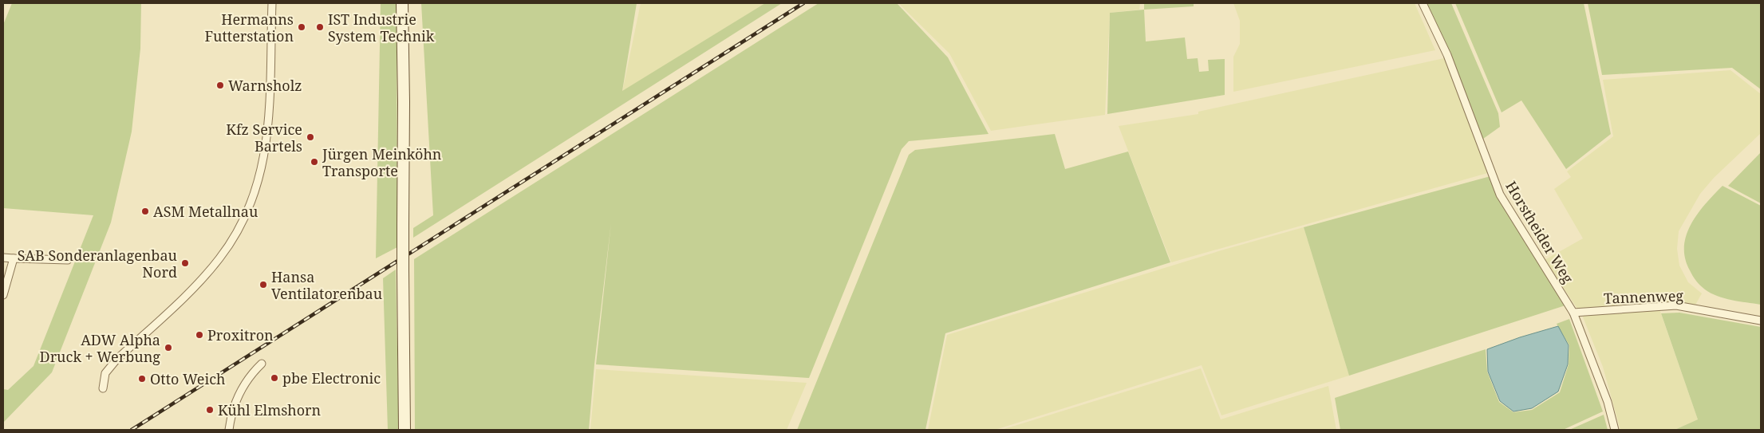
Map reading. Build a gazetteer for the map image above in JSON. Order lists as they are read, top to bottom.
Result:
{
  "streets": {
    "street": ["Horstheider Weg", "Tannenweg"]
  },
  "crossings": [
    ["Horstheider Weg", "Tannenweg"]
  ],
  "places": [
    "Hermanns Futterstation",
    "IST Industrie System Technik",
    "Warnsholz",
    "Kfz Service Bartels",
    "Jürgen Meinköhn Transporte",
    "ASM Metallnau",
    "SAB Sonderanlagenbau Nord",
    "Hansa Ventilatorenbau",
    "Proxitron",
    "ADW Alpha Druck + Werbung",
    "pbe Electronic",
    "Otto Weich",
    "Kühl Elmshorn"
  ]
}
